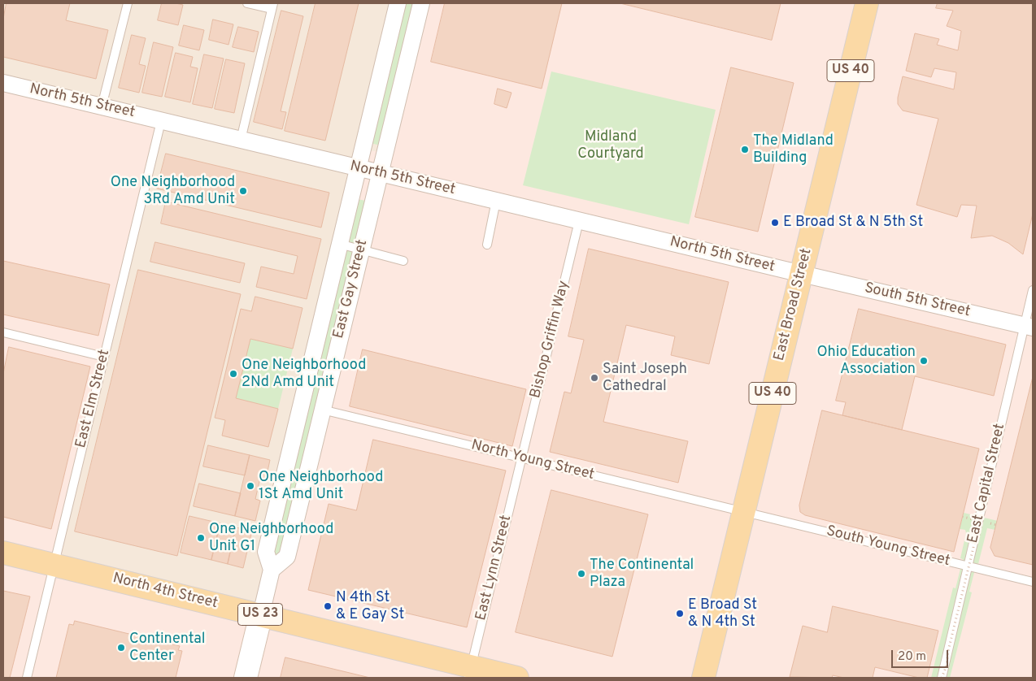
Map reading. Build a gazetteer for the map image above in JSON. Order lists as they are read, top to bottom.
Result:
{
  "streets": {
    "main road": [
      "US 40",
      "East Broad Street",
      "North 4th Street",
      "US 23"
    ],
    "street": ["North 5th Street", "East Gay Street", "South 5th Street"],
    "lane": [
      "Bishop Griffin Way",
      "East Elm Street",
      "North Young Street",
      "East Capital Street",
      "South Young Street",
      "East Lynn Street"
    ]
  },
  "crossings": [
    ["North 5th Street", "East Gay Street"],
    ["North 5th Street", "South 5th Street"],
    ["North 5th Street", "East Broad Street"],
    ["North 5th Street", "Bishop Griffin Way"],
    ["North 5th Street", "East Elm Street"],
    ["East Gay Street", "North Young Street"],
    ["East Gay Street", "North 4th Street"],
    ["South 5th Street", "East Broad Street"],
    ["South 5th Street", "East Capital Street"],
    ["East Broad Street", "North Young Street"],
    ["East Broad Street", "South Young Street"],
    ["Bishop Griffin Way", "North Young Street"],
    ["Bishop Griffin Way", "East Lynn Street"],
    ["East Elm Street", "North 4th Street"],
    ["North Young Street", "South Young Street"],
    ["North Young Street", "East Lynn Street"],
    ["East Capital Street", "South Young Street"],
    ["East Lynn Street", "North 4th Street"]
  ],
  "parks": ["Midland Courtyard"],
  "places": [
    "The Midland Building",
    "One Neighborhood 3Rd Amd Unit",
    "E Broad St & N 5th St",
    "Ohio Education Association",
    "One Neighborhood 2Nd Amd Unit",
    "Saint Joseph Cathedral",
    "One Neighborhood 1St Amd Unit",
    "One Neighborhood Unit G1",
    "The Continental Plaza",
    "N 4th St & E Gay St",
    "E Broad St & N 4th St",
    "Continental Center"
  ],
  "scale_bar": "20 m"
}
